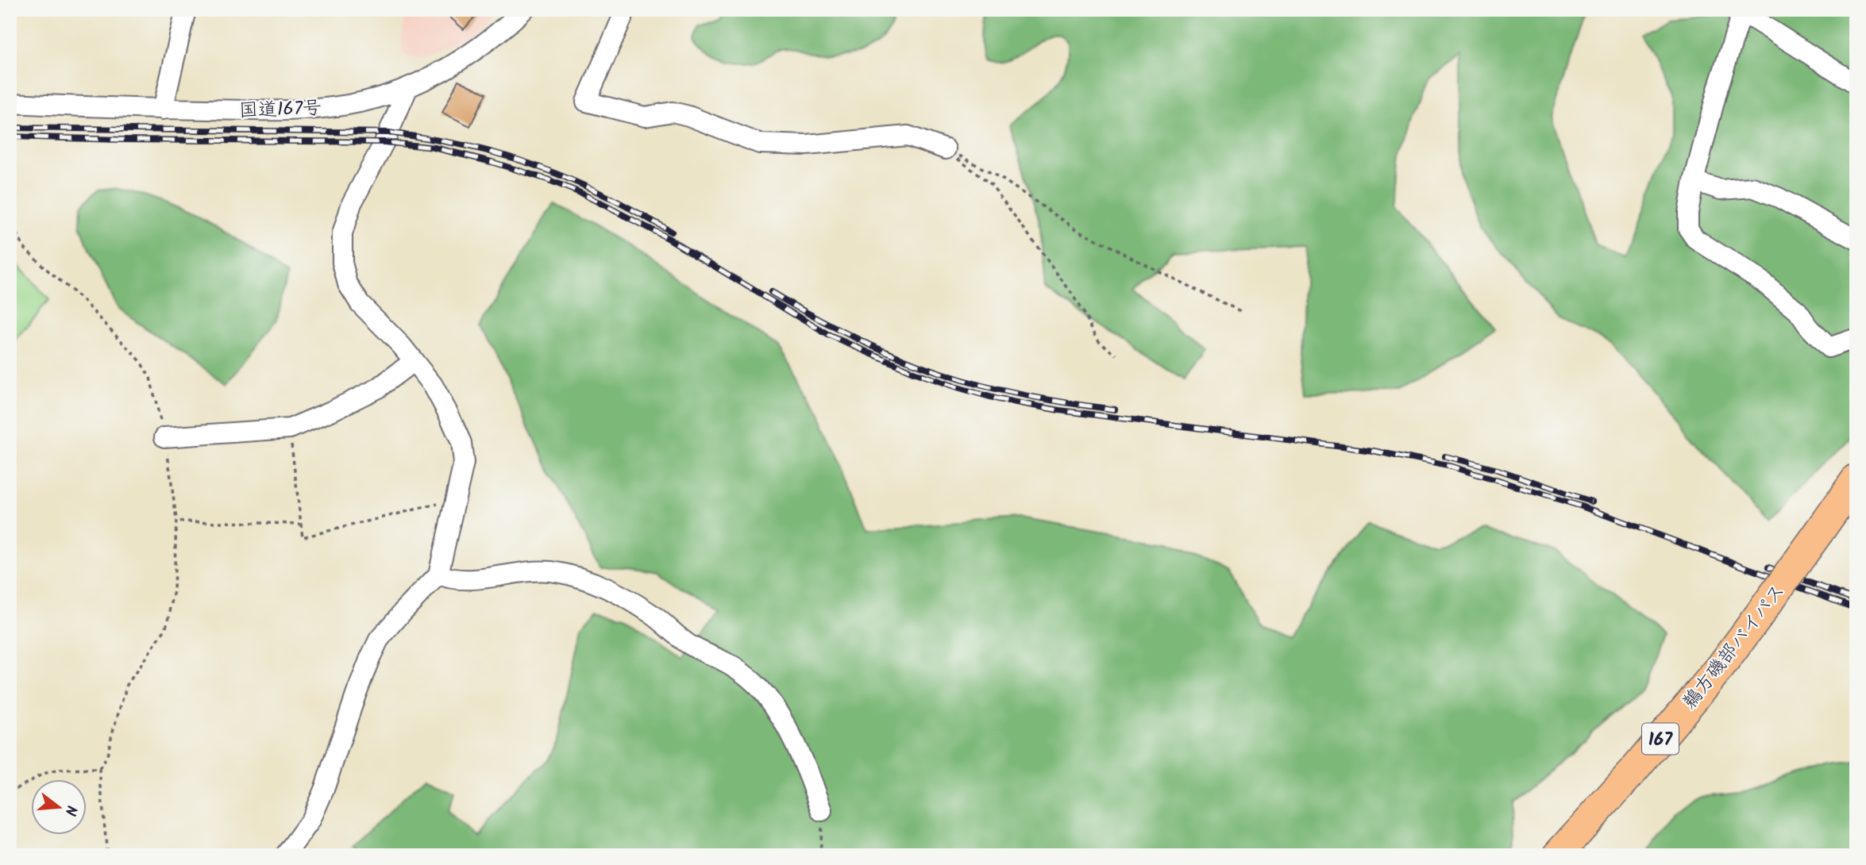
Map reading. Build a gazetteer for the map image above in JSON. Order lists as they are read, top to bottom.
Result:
{
  "streets": {
    "highway": ["鵜方磯部バイパス", "167"],
    "street": ["国道167号"]
  },
  "north": "right"
}
